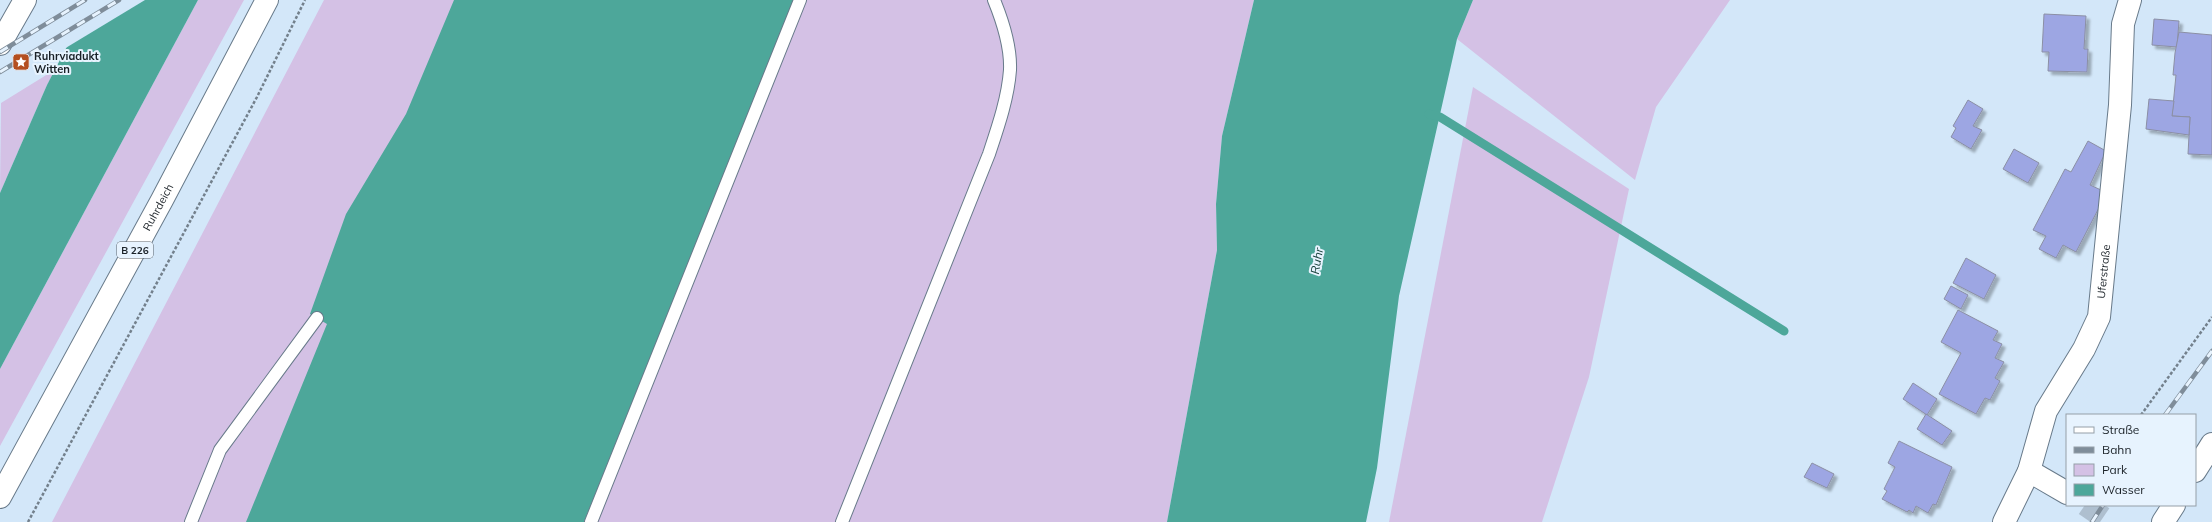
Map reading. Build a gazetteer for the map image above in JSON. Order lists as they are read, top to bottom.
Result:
{
  "streets": {
    "street": ["Ruhrdeich", "B 226", "Uferstraße"]
  },
  "water": ["Ruhr"],
  "places": {
    "place": ["Ruhrviadukt Witten"]
  },
  "legend": [
    "Straße",
    "Bahn",
    "Park",
    "Wasser"
  ]
}
